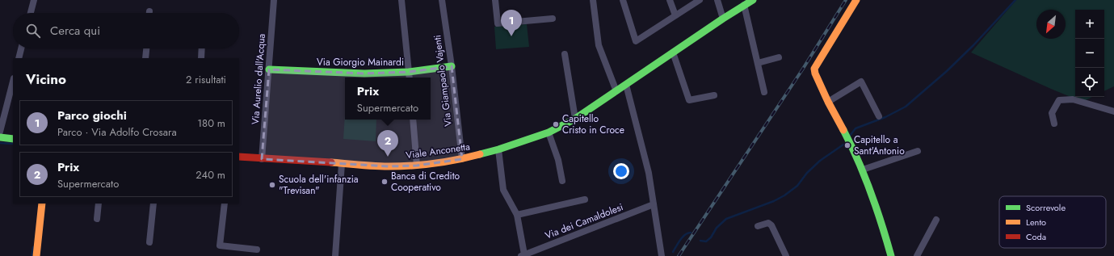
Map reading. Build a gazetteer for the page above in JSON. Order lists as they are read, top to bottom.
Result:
{
  "streets": {
    "main road": ["Via Giorgio Mainardi", "Viale Anconetta"],
    "street": ["Via Aurelio dall'Acqua", "Via Giampaolo Vajenti", "Via dei Camaldolesi"]
  },
  "crossings": [
    ["Via Giorgio Mainardi", "Via Aurelio dall'Acqua"],
    ["Via Giorgio Mainardi", "Via Giampaolo Vajenti"],
    ["Via Aurelio dall'Acqua", "Viale Anconetta"],
    ["Via Giampaolo Vajenti", "Viale Anconetta"]
  ],
  "places": [
    "Capitello Cristo in Croce",
    "Capitello a Sant'Antonio",
    "Banca di Credito Cooperativo",
    "Scuola dell'infanzia \"Trevisan\""
  ],
  "legend": ["Scorrevole", "Lento", "Coda"],
  "north": "bottom left",
  "page": {
    "map_buttons": ["+", "−"],
    "pins": ["1", "2"],
    "search": "Cerca qui",
    "heading": ["Vicino", "2 risultati"],
    "popup": ["Prix", "Supermercato"],
    "list": [
      {
        "mark": "1",
        "name": "Parco giochi",
        "note": "Parco · Via Adolfo Crosara",
        "value": "180 m"
      },
      {
        "mark": "2",
        "name": "Prix",
        "note": "Supermercato",
        "value": "240 m"
      }
    ]
  }
}
